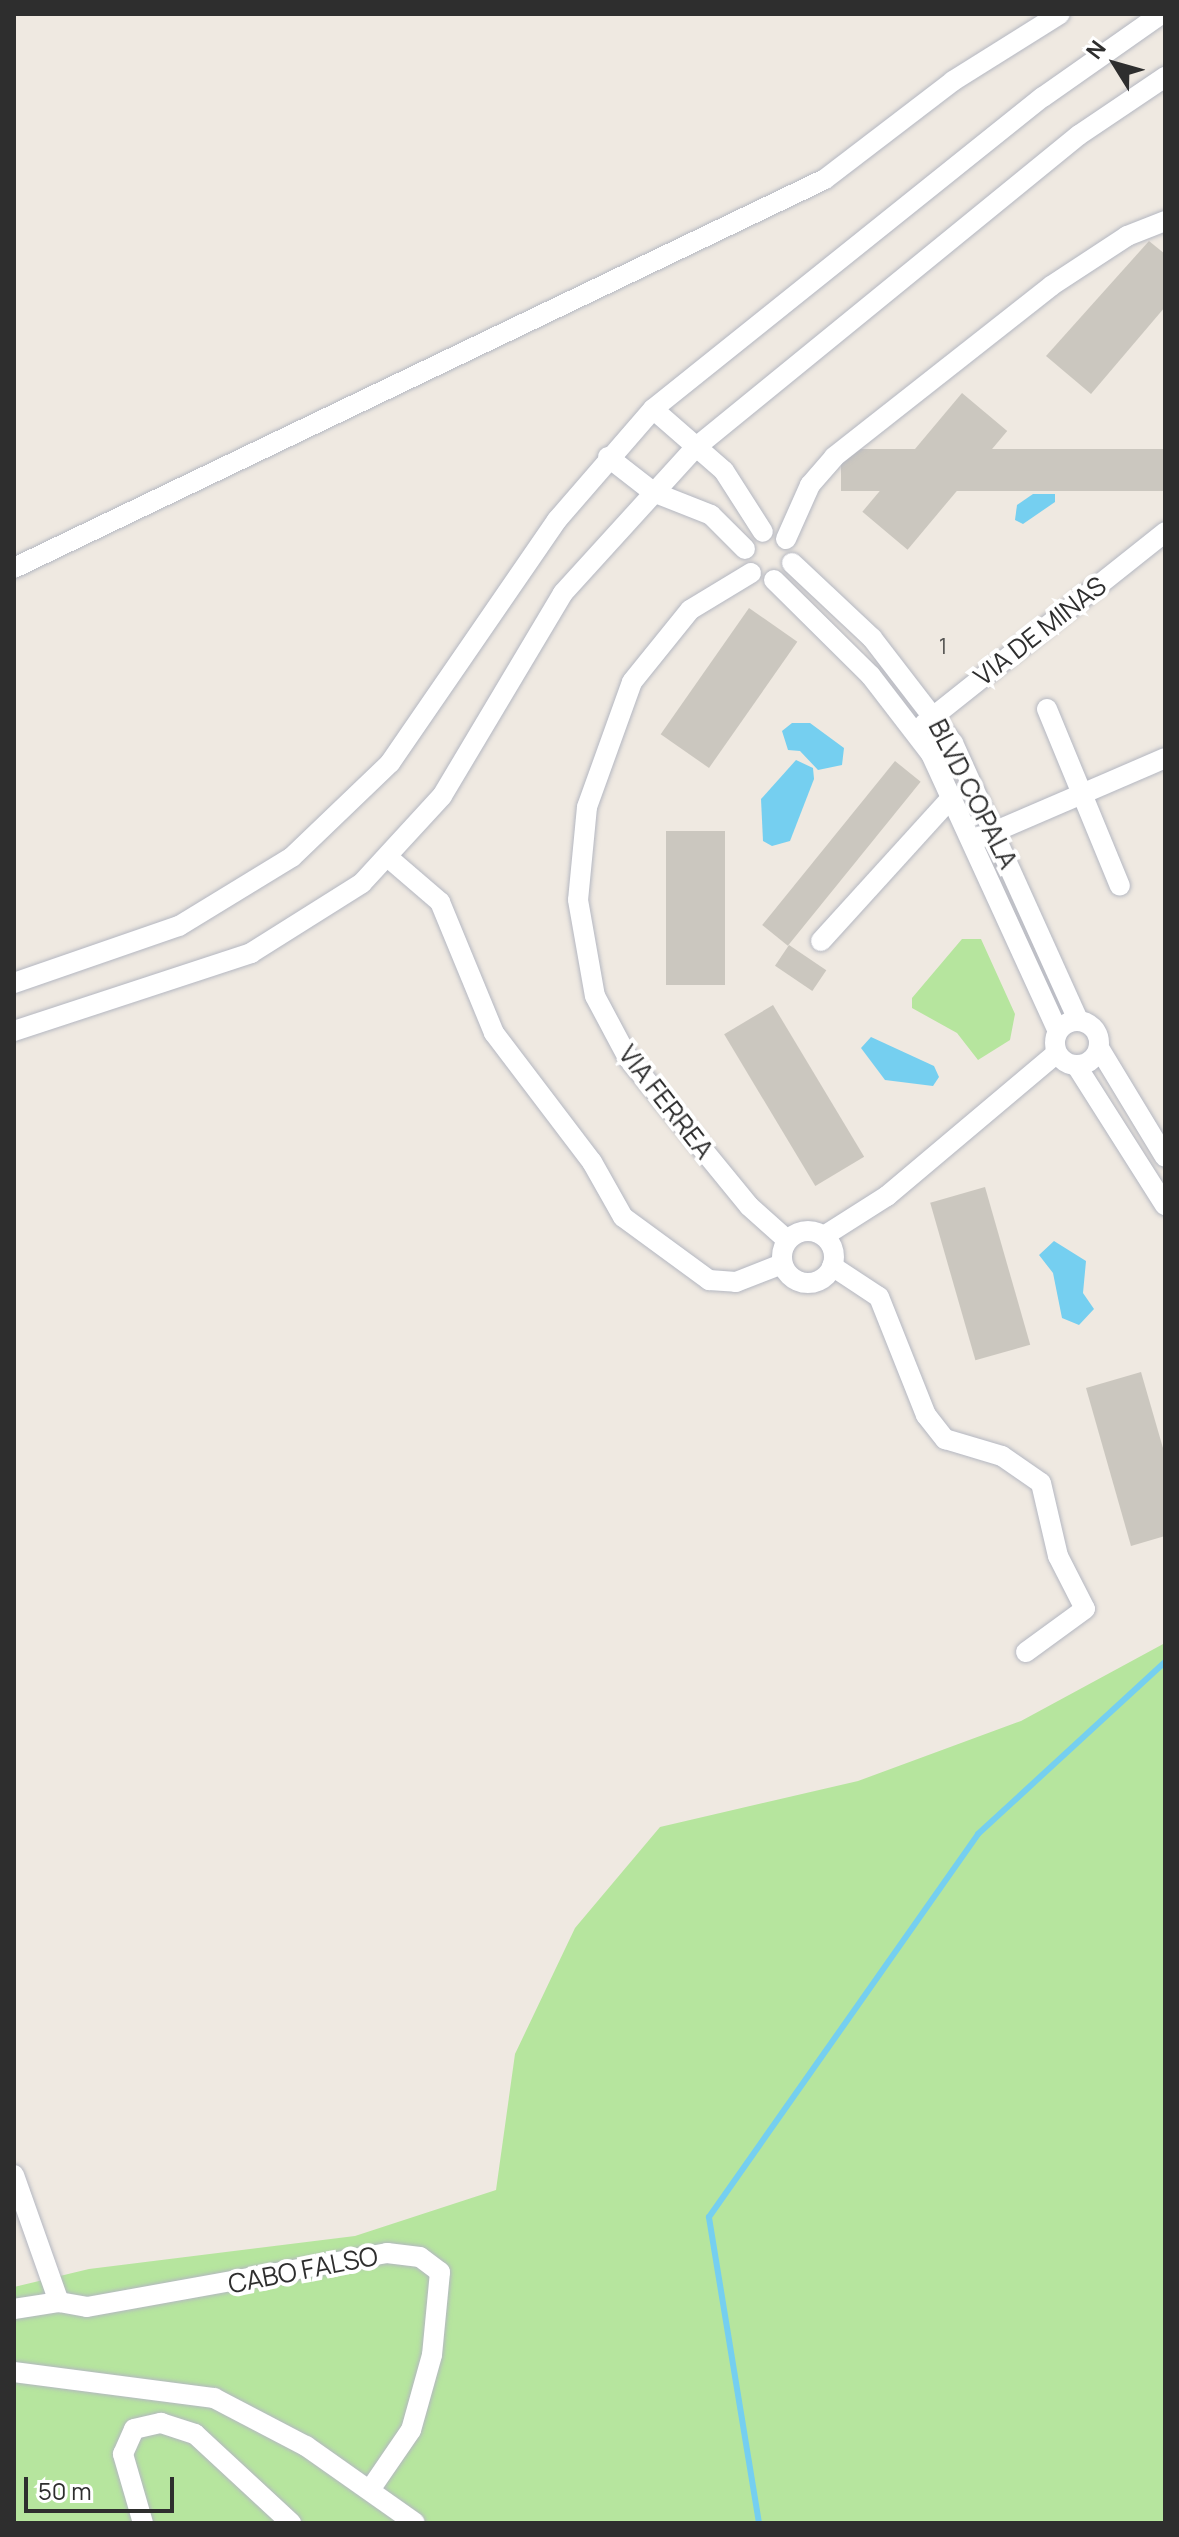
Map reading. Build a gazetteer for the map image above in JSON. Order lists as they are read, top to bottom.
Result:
{
  "streets": {
    "street": [
      "VIA DE MINAS",
      "BLVD COPALA",
      "VIA FERREA",
      "CABO FALSO"
    ]
  },
  "crossings": [
    ["VIA DE MINAS", "BLVD COPALA"],
    ["BLVD COPALA", "VIA FERREA"]
  ],
  "house_numbers": ["1"],
  "scale_bar": "50 m",
  "north": "top left"
}
